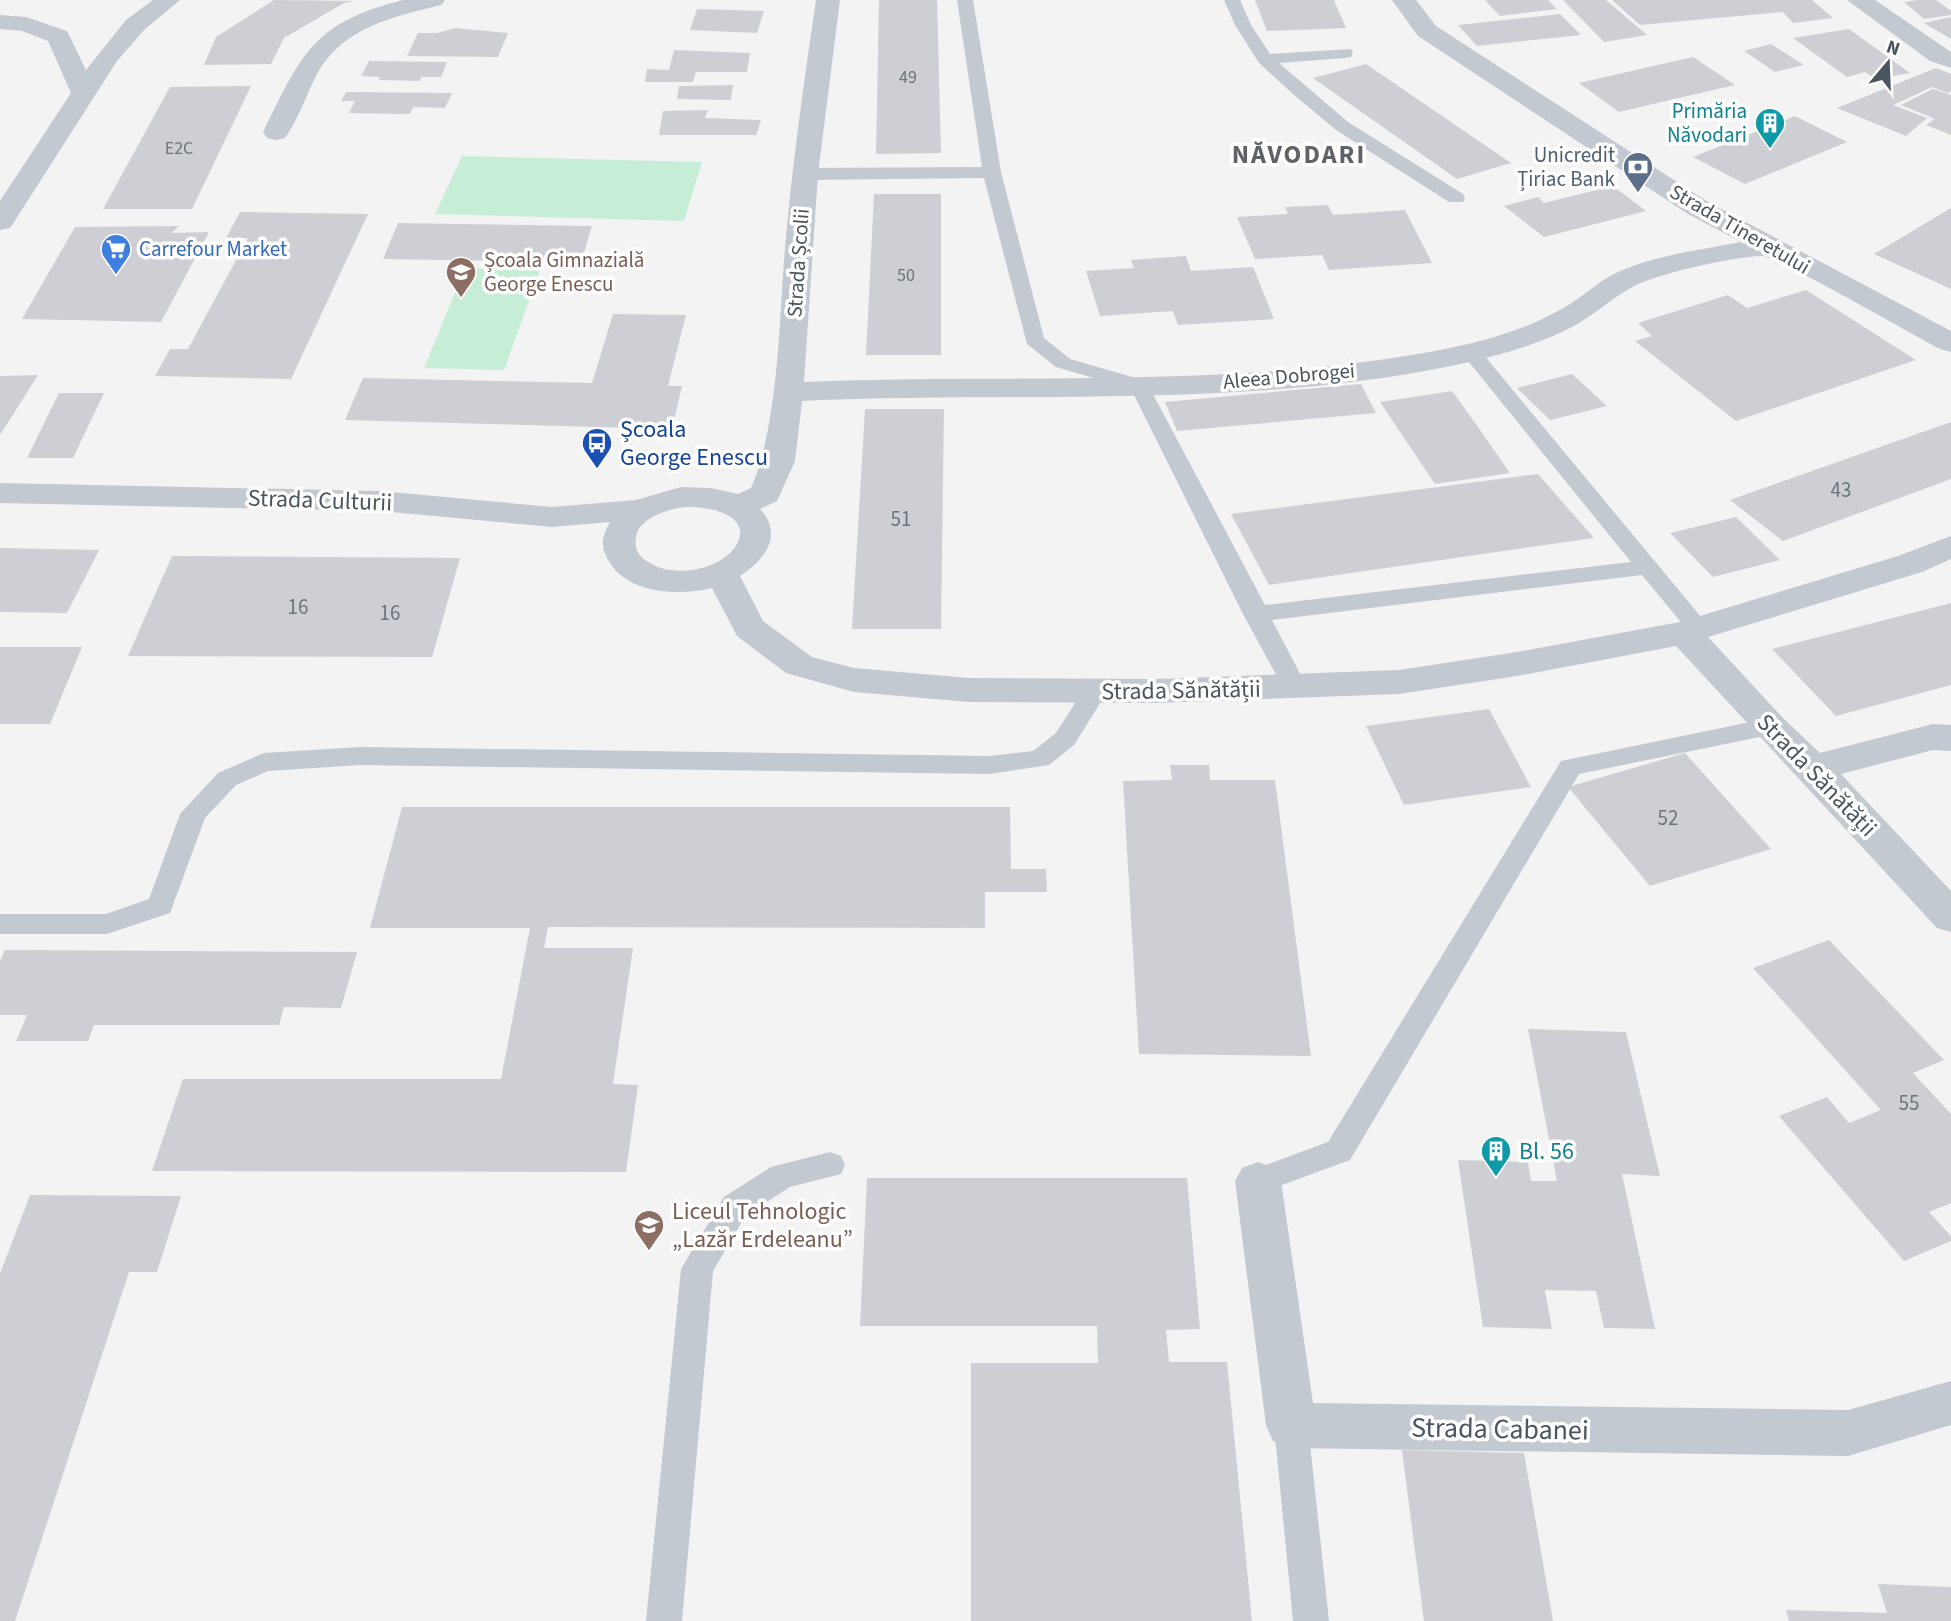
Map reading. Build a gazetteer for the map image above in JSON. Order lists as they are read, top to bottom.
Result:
{
  "streets": {
    "street": [
      "Strada Tineretului",
      "Strada Școlii",
      "Aleea Dobrogei",
      "Strada Culturii",
      "Strada Sănătății",
      "Strada Cabanei"
    ]
  },
  "crossings": [
    ["Strada Tineretului", "Aleea Dobrogei"],
    ["Strada Școlii", "Aleea Dobrogei"],
    ["Strada Școlii", "Strada Culturii"],
    ["Strada Școlii", "Strada Sănătății"],
    ["Strada Culturii", "Strada Sănătății"]
  ],
  "districts": ["NĂVODARI"],
  "places": {
    "building": ["Primăria Năvodari", "Bl. 56"],
    "bank": ["Unicredit Țiriac Bank"],
    "supermarket": ["Carrefour Market"],
    "school or university": ["Școala Gimnazială George Enescu", "Liceul Tehnologic „Lazăr Erdeleanu”"],
    "bus stop": ["Școala George Enescu"]
  },
  "house_numbers": [
    "49",
    "E2C",
    "50",
    "43",
    "51",
    "16",
    "16",
    "52",
    "55"
  ],
  "north": "top"
}
